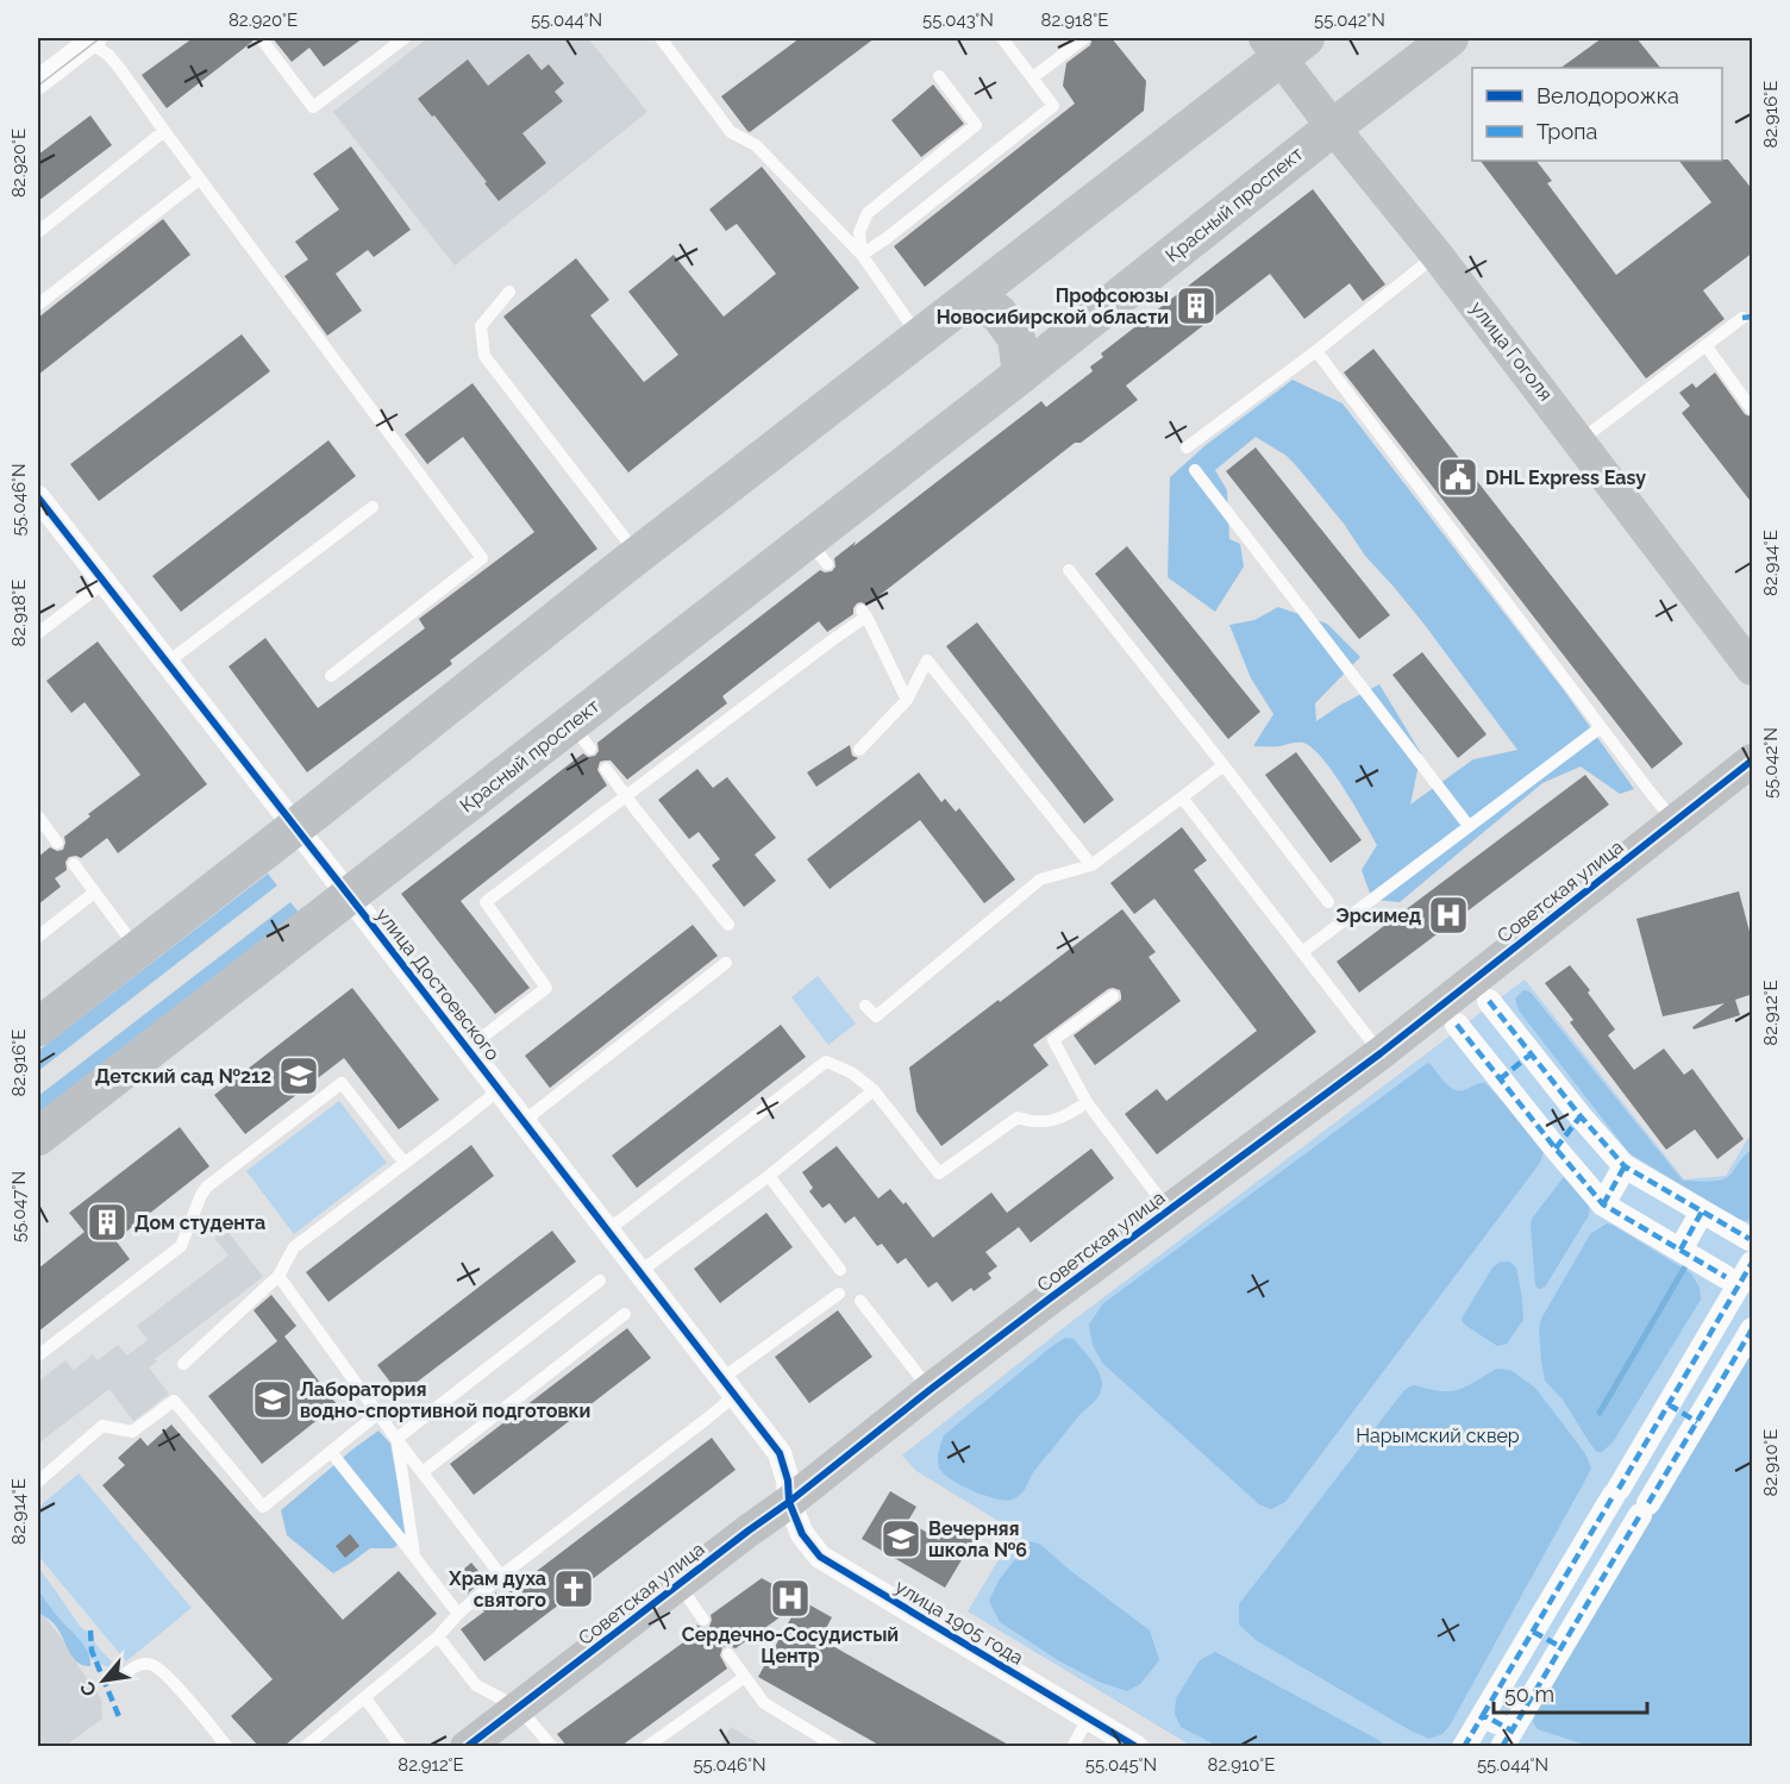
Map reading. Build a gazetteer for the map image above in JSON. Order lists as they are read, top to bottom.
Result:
{
  "streets": {
    "main road": ["Красный проспект"],
    "street": [
      "улица Гоголя",
      "Советская улица",
      "улица Достоевского",
      "улица 1905 года"
    ]
  },
  "crossings": [
    ["Красный проспект", "улица Гоголя"],
    ["Красный проспект", "улица Достоевского"],
    ["Советская улица", "улица Достоевского"],
    ["Советская улица", "улица 1905 года"],
    ["улица Достоевского", "улица 1905 года"]
  ],
  "parks": ["Нарымский сквер"],
  "places": {
    "building": ["Профсоюзы Новосибирской области", "Дом студента"],
    "public building": ["DHL Express Easy"],
    "hospital": ["Эрсимед", "Сердечно-Сосудистый Центр"],
    "school or university": ["Детский сад №212", "Лаборатория водно-спортивной подготовки", "Вечерняя школа №6"],
    "church": ["Храм духа святого"]
  },
  "legend": ["Велодорожка", "Тропа"],
  "scale_bar": "50 m",
  "north": "bottom left",
  "coordinates": [
    "82.920°E",
    "55.044°N",
    "55.043°N",
    "82.918°E",
    "55.042°N",
    "82.916°E",
    "55.046°N",
    "82.914°E",
    "82.912°E",
    "55.047°N",
    "82.910°E",
    "55.045°N"
  ]
}
